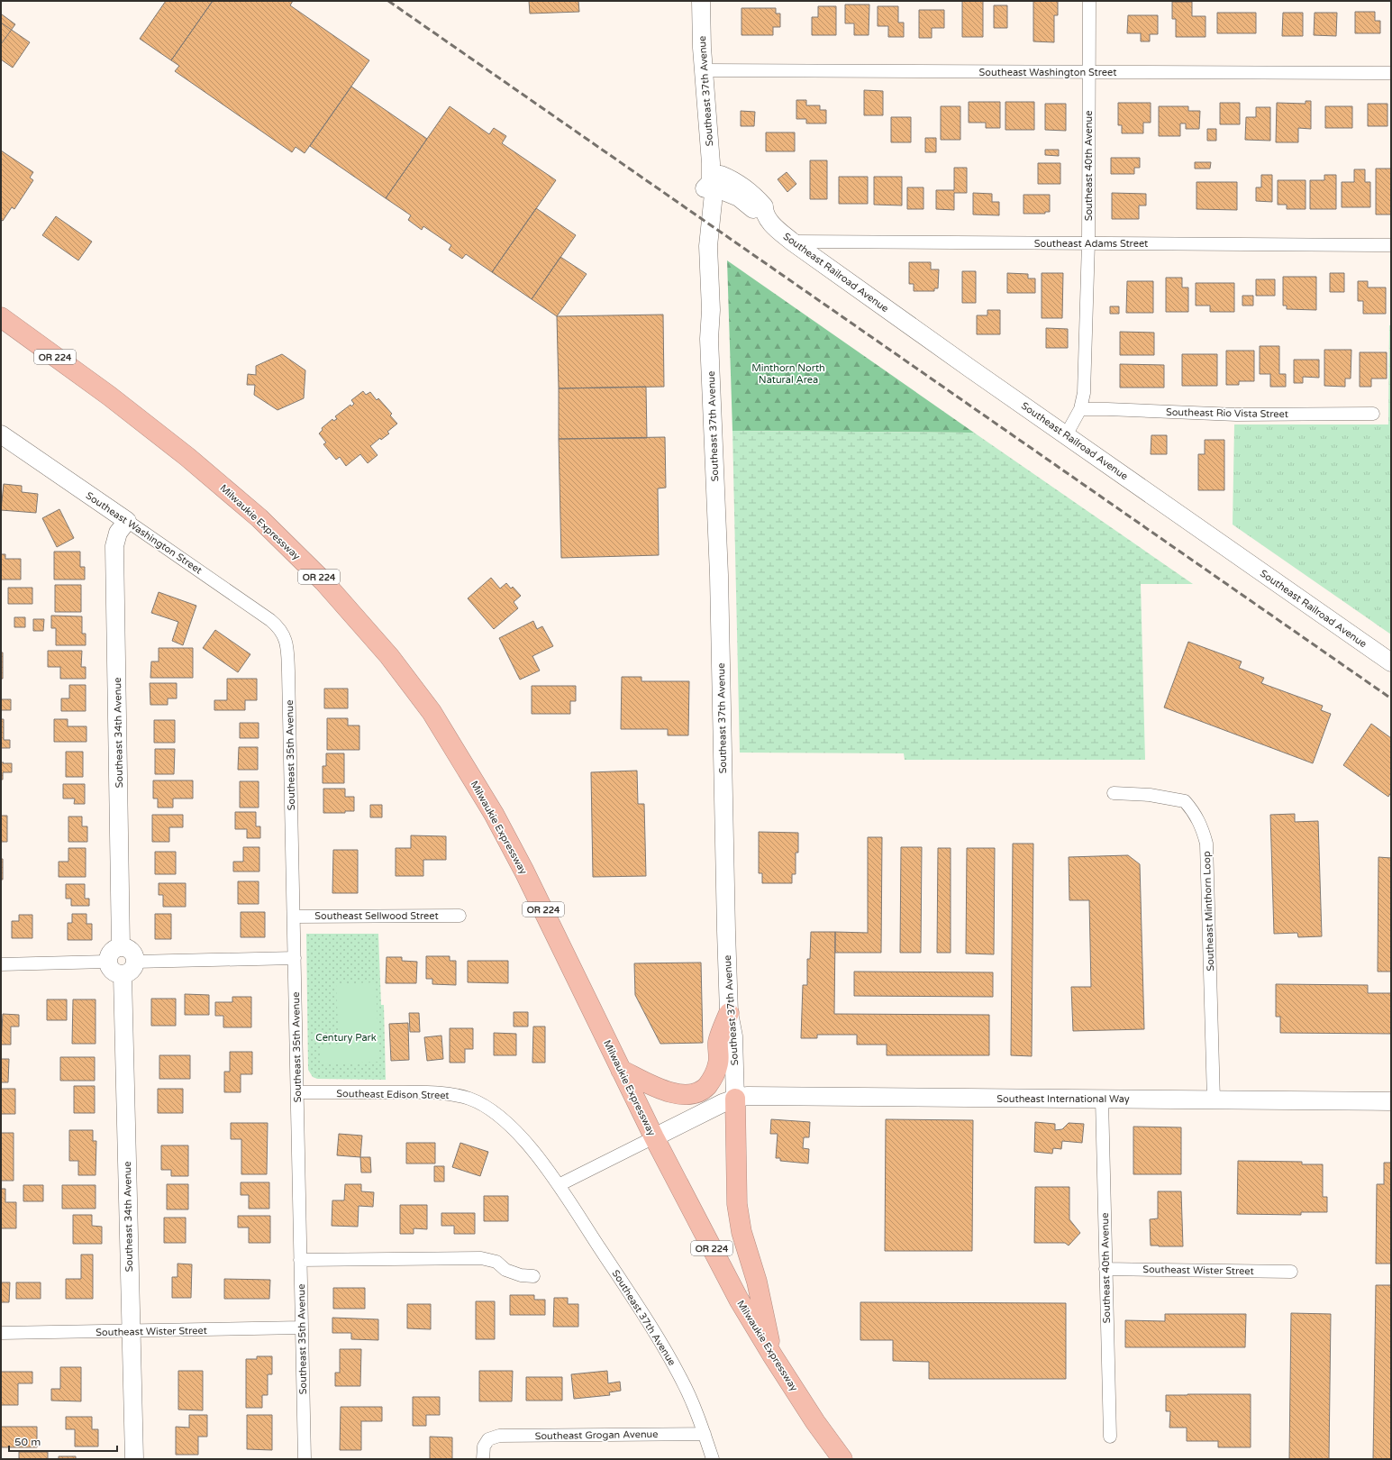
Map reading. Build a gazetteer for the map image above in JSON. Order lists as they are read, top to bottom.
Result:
{
  "streets": {
    "highway": ["OR 224", "Milwaukie Expressway"],
    "street": [
      "Southeast Washington Street",
      "Southeast 37th Avenue",
      "Southeast 40th Avenue",
      "Southeast Adams Street",
      "Southeast Railroad Avenue",
      "Southeast Rio Vista Street",
      "Southeast 34th Avenue",
      "Southeast 35th Avenue",
      "Southeast Minthorn Loop",
      "Southeast Sellwood Street",
      "Southeast Edison Street",
      "Southeast International Way",
      "Southeast Wister Street",
      "Southeast Grogan Avenue"
    ]
  },
  "crossings": [
    ["Southeast Washington Street", "Southeast 37th Avenue"],
    ["Southeast Washington Street", "Southeast 40th Avenue"],
    ["Southeast Washington Street", "Southeast 34th Avenue"],
    ["Southeast Washington Street", "Southeast 35th Avenue"],
    ["Southeast 37th Avenue", "Southeast Railroad Avenue"],
    ["Southeast 37th Avenue", "Southeast Edison Street"],
    ["Southeast 37th Avenue", "Southeast International Way"],
    ["Southeast 37th Avenue", "Southeast Grogan Avenue"],
    ["Southeast 40th Avenue", "Southeast Adams Street"],
    ["Southeast 40th Avenue", "Southeast Railroad Avenue"],
    ["Southeast 40th Avenue", "Southeast Rio Vista Street"],
    ["Southeast 40th Avenue", "Southeast International Way"],
    ["Southeast 40th Avenue", "Southeast Wister Street"],
    ["Southeast Adams Street", "Southeast Railroad Avenue"],
    ["Southeast 34th Avenue", "Southeast Wister Street"],
    ["Southeast 35th Avenue", "Southeast Sellwood Street"],
    ["Southeast 35th Avenue", "Southeast Edison Street"],
    ["Southeast 35th Avenue", "Southeast Wister Street"],
    ["Southeast Minthorn Loop", "Southeast International Way"]
  ],
  "parks": ["Minthorn North Natural Area", "Century Park"],
  "scale_bar": "50 m"
}
